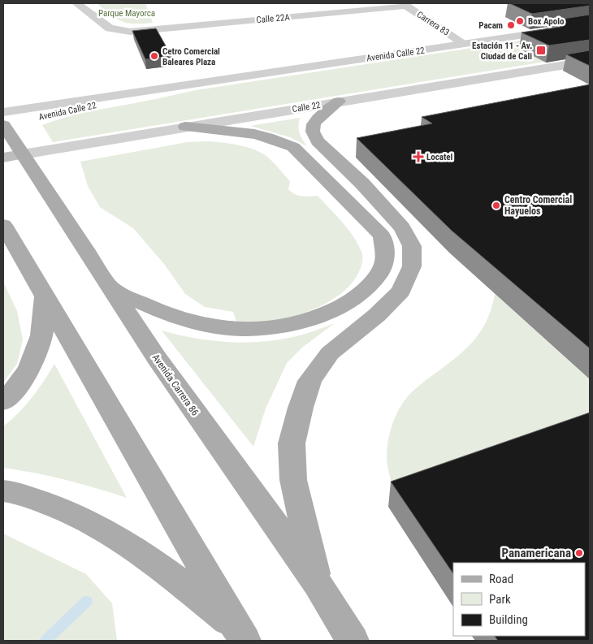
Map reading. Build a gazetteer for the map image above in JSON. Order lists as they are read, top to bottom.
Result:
{
  "streets": {
    "main road": ["Avenida Carrera 86"],
    "street": [
      "Calle 22A",
      "Carrera 83",
      "Avenida Calle 22",
      "Calle 22"
    ]
  },
  "crossings": [
    ["Calle 22A", "Carrera 83"],
    ["Carrera 83", "Avenida Calle 22"],
    ["Avenida Calle 22", "Avenida Carrera 86"],
    ["Calle 22", "Avenida Carrera 86"]
  ],
  "parks": ["Parque Mayorca"],
  "places": {
    "other": [
      "Box Apolo",
      "Pacam",
      "Cetro Comercial Baleares Plaza",
      "Centro Comercial Hayuelos",
      "Panamericana"
    ],
    "transit": ["Estación 11 - Av. Ciudad de Cali"],
    "health": ["Locatel"]
  },
  "legend": ["Road", "Park", "Building"]
}
